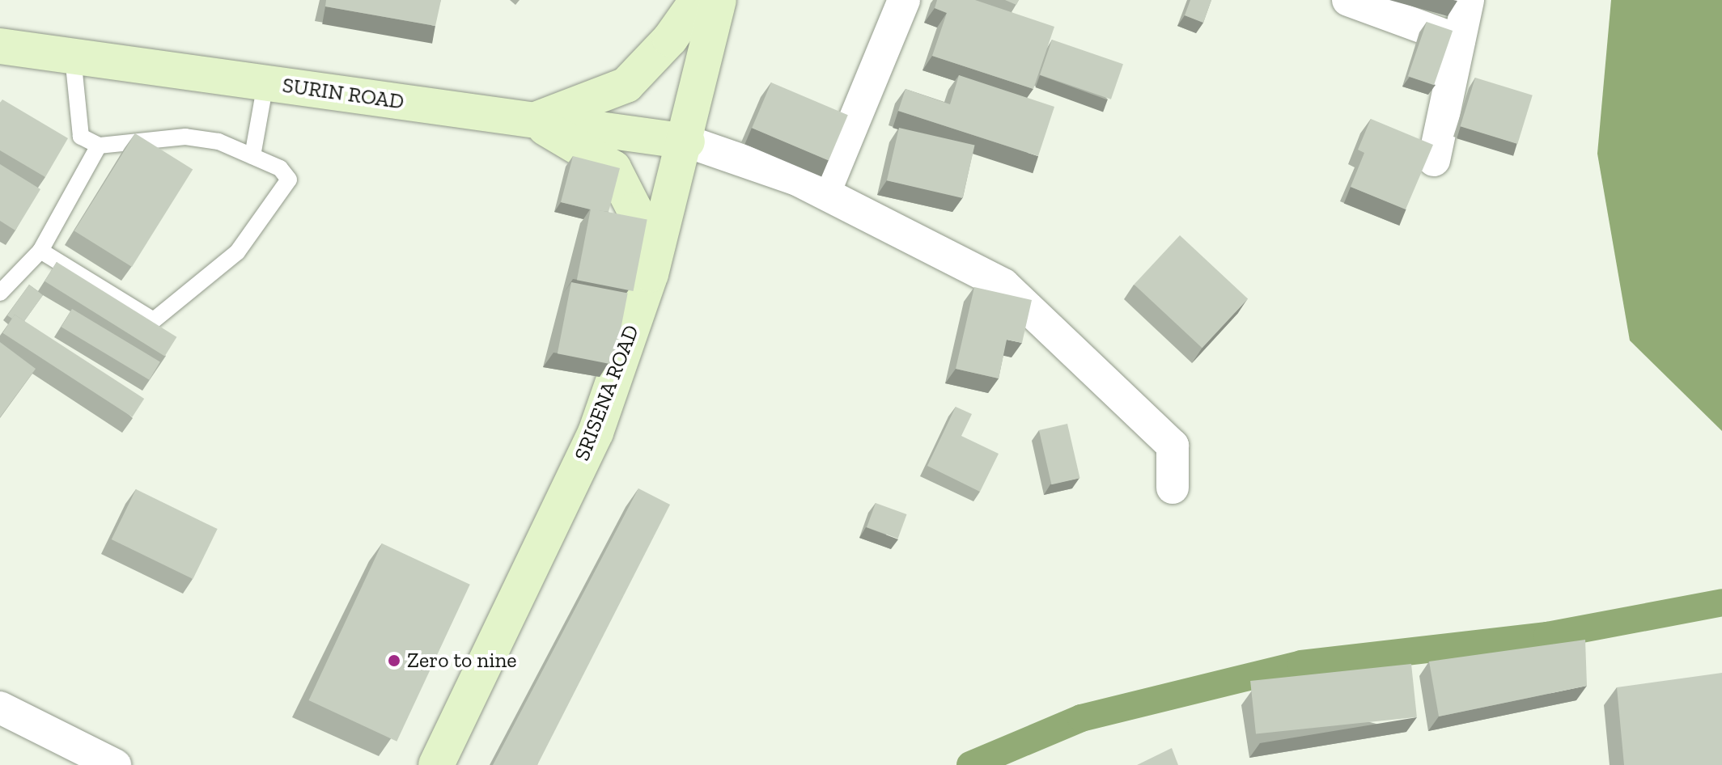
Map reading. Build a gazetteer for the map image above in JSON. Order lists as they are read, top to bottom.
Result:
{
  "streets": {
    "street": ["SURIN ROAD", "SRISENA ROAD"]
  },
  "crossings": [
    ["SURIN ROAD", "SRISENA ROAD"]
  ],
  "places": ["Zero to nine"]
}
